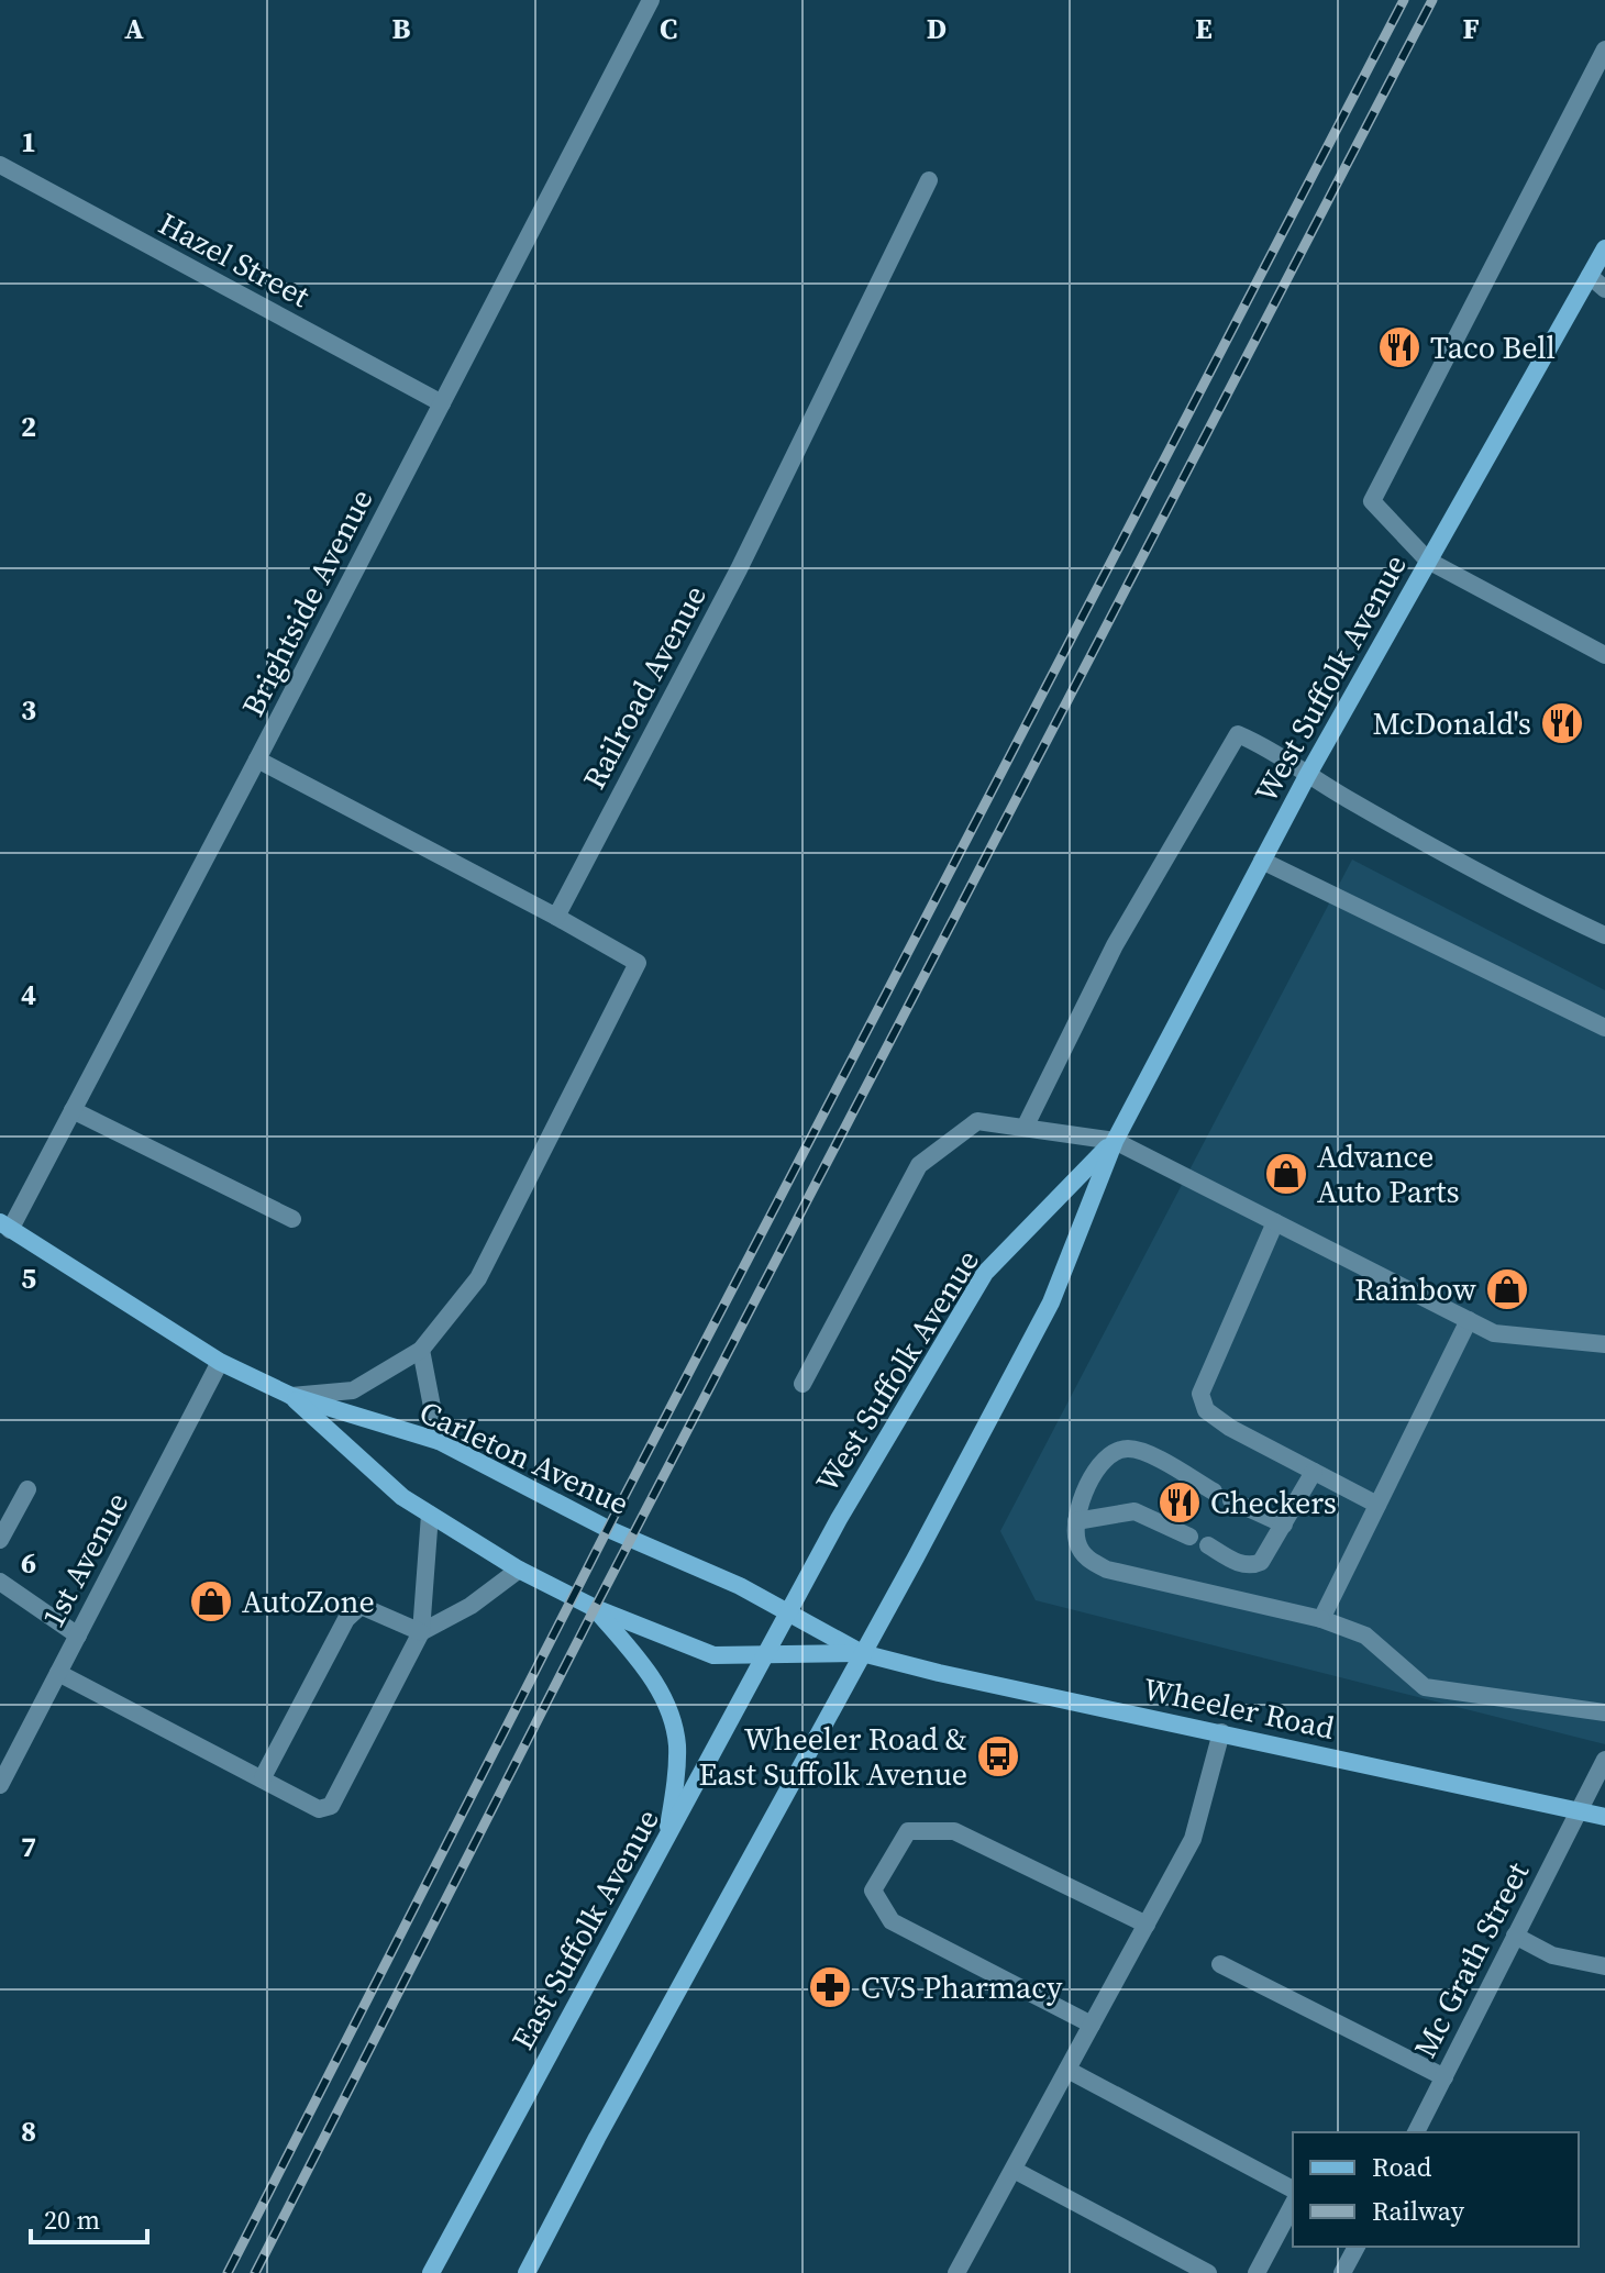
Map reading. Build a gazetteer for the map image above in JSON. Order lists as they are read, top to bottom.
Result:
{
  "streets": {
    "main road": [
      "West Suffolk Avenue",
      "Carleton Avenue",
      "Wheeler Road",
      "East Suffolk Avenue"
    ],
    "street": [
      "Hazel Street",
      "Brightside Avenue",
      "Railroad Avenue",
      "1st Avenue",
      "Mc Grath Street"
    ]
  },
  "crossings": [
    ["Hazel Street", "Brightside Avenue"],
    ["Brightside Avenue", "Carleton Avenue"],
    ["West Suffolk Avenue", "Wheeler Road"],
    ["West Suffolk Avenue", "East Suffolk Avenue"],
    ["Carleton Avenue", "1st Avenue"],
    ["Carleton Avenue", "Wheeler Road"],
    ["Wheeler Road", "East Suffolk Avenue"],
    ["Wheeler Road", "Mc Grath Street"]
  ],
  "places": {
    "restaurant": ["Taco Bell", "McDonald's", "Checkers"],
    "shop": ["Advance Auto Parts", "Rainbow", "AutoZone"],
    "bus stop": ["Wheeler Road & East Suffolk Avenue"],
    "pharmacy": ["CVS Pharmacy"]
  },
  "legend": ["Road", "Railway"],
  "scale_bar": "20 m",
  "grid": {
    "columns": [
      "A",
      "B",
      "C",
      "D",
      "E",
      "F"
    ],
    "rows": [
      "1",
      "2",
      "3",
      "4",
      "5",
      "6",
      "7",
      "8"
    ]
  }
}
